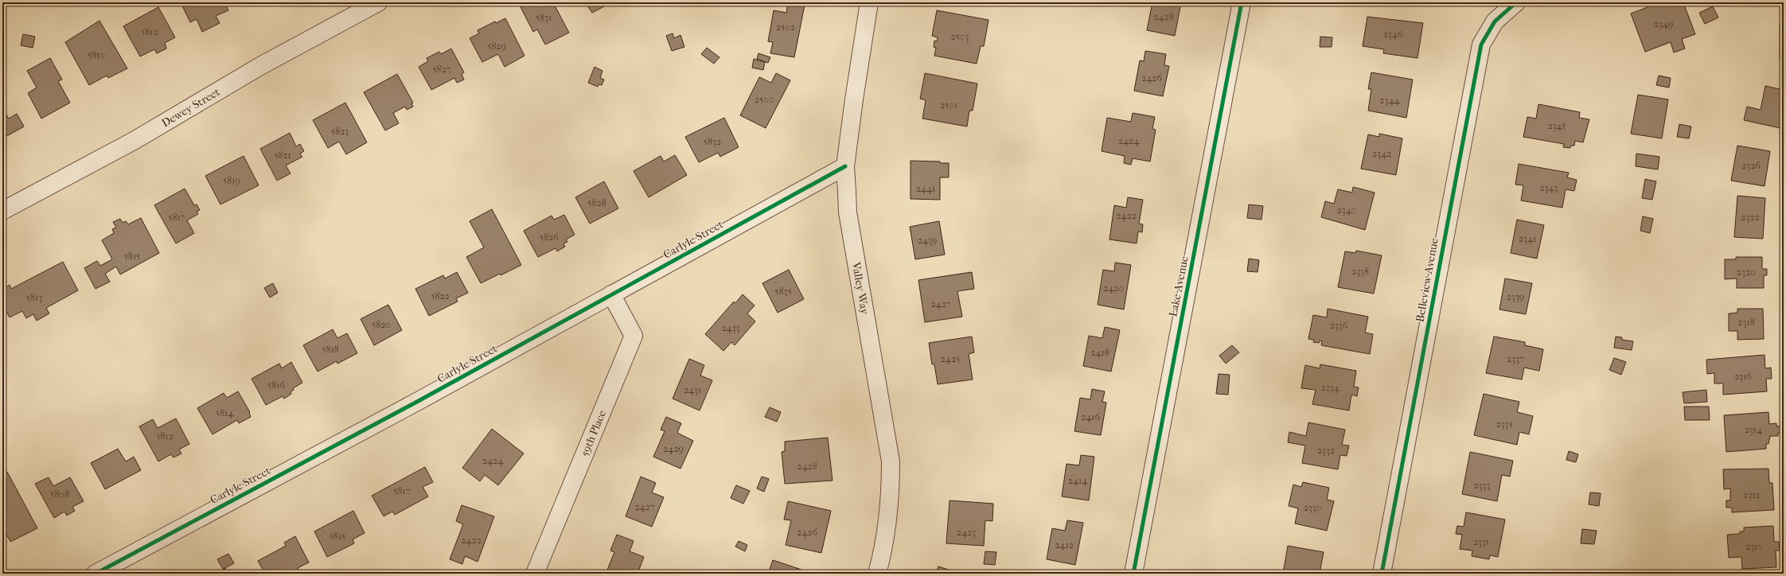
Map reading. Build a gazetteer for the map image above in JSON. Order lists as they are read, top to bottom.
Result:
{
  "streets": {
    "street": [
      "Dewey Street",
      "Carlyle Street",
      "Belleview Avenue",
      "Lake Avenue",
      "Valley Way",
      "59th Place"
    ]
  },
  "crossings": [
    ["Carlyle Street", "Valley Way"],
    ["Carlyle Street", "59th Place"]
  ],
  "house_numbers": [
    "2428",
    "5831",
    "2349",
    "2502",
    "5812",
    "2346",
    "2503",
    "5829",
    "5810",
    "5827",
    "2426",
    "2500",
    "2344",
    "2501",
    "2345",
    "5823",
    "2424",
    "5832",
    "2342",
    "5821",
    "2326",
    "5819",
    "2343",
    "2441",
    "5828",
    "2340",
    "2422",
    "5817",
    "2322",
    "5826",
    "2341",
    "2439",
    "5815",
    "2338",
    "2320",
    "2420",
    "5835",
    "5822",
    "2339",
    "5813",
    "2427",
    "2318",
    "5820",
    "2336",
    "2433",
    "5818",
    "2418",
    "2425",
    "2337",
    "2316",
    "5816",
    "2334",
    "2431",
    "5814",
    "2416",
    "2335",
    "2314",
    "5812",
    "2429",
    "2332",
    "2424",
    "2428",
    "2414",
    "2333",
    "5817",
    "5808",
    "2312",
    "2427",
    "2330",
    "2426",
    "2423",
    "5815",
    "2422",
    "2331",
    "2412",
    "2310"
  ]
}
